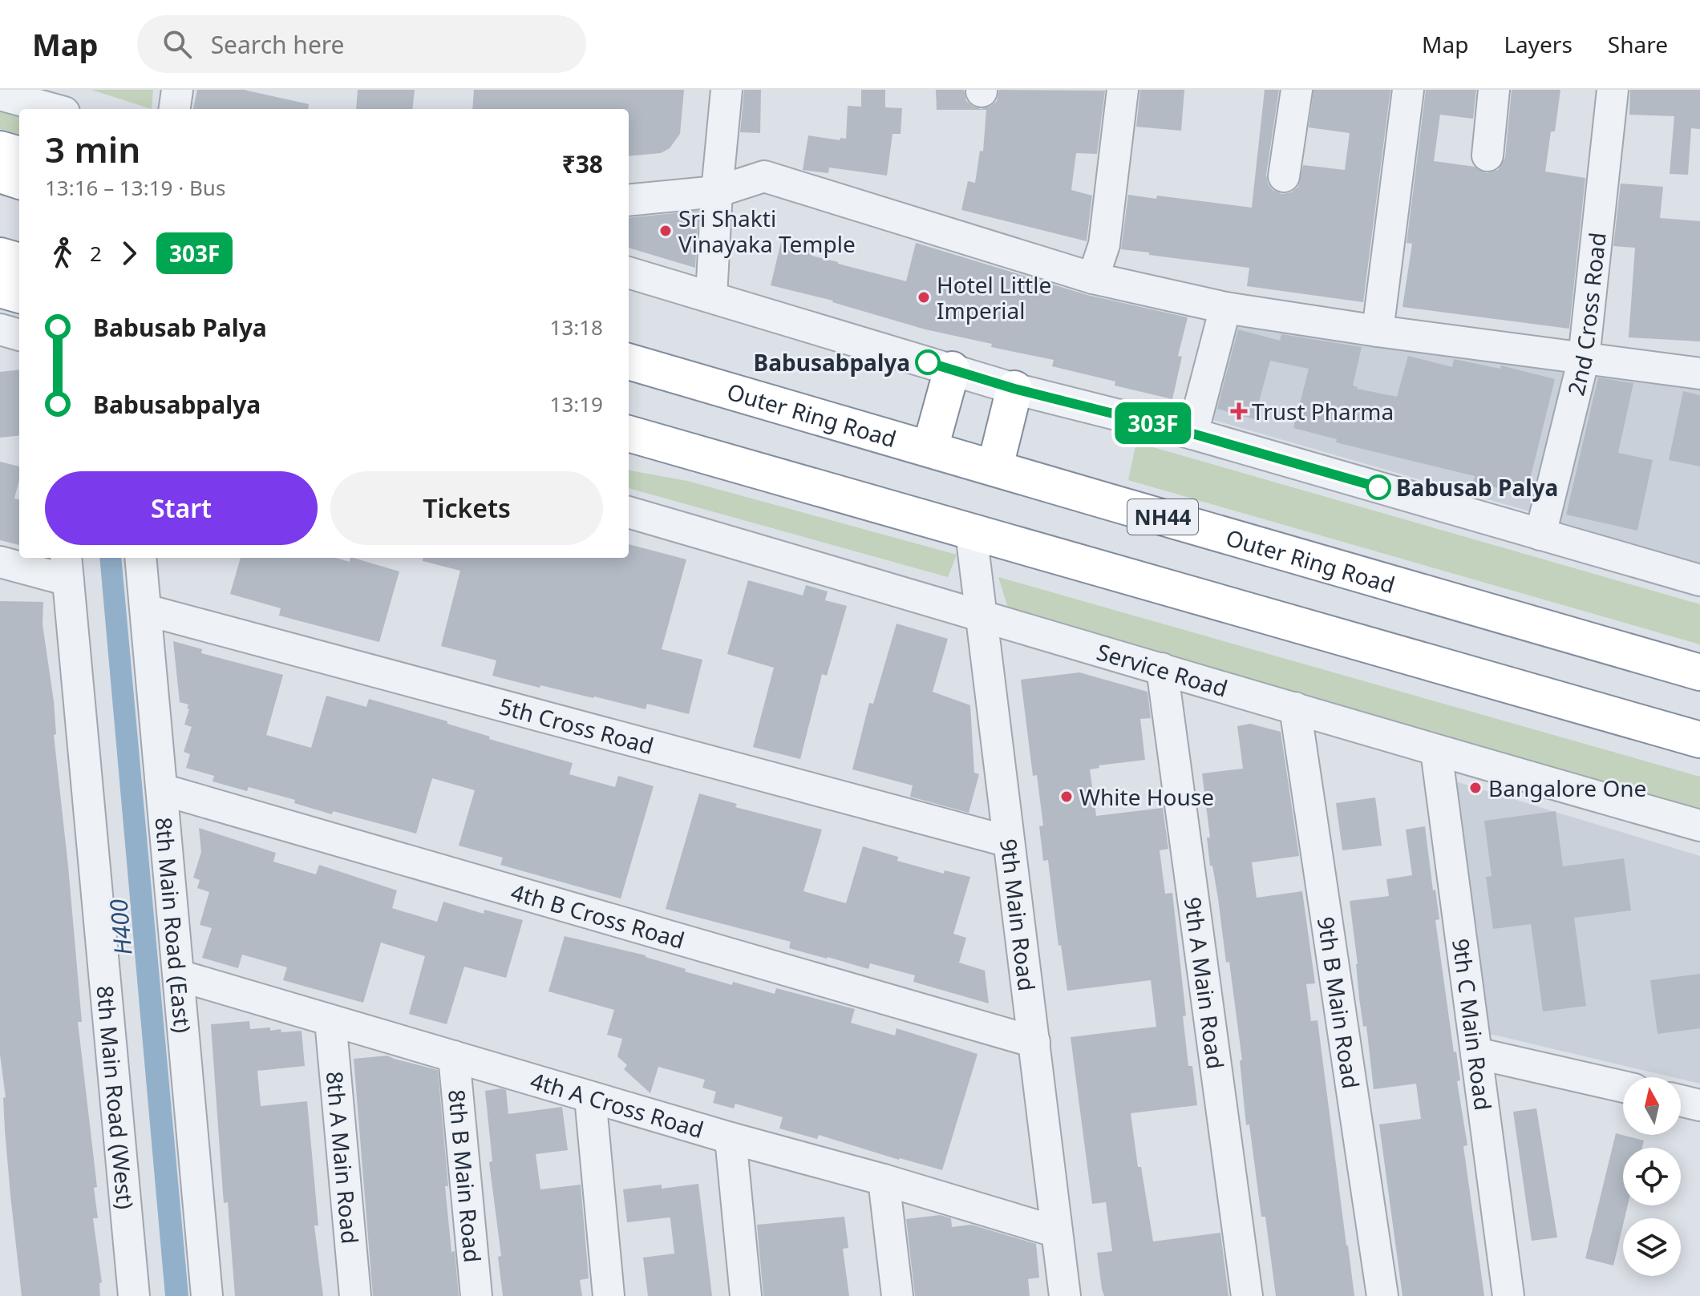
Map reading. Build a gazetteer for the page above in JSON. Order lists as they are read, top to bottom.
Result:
{
  "streets": {
    "highway": ["Outer Ring Road", "NH44"],
    "street": [
      "2nd Cross Road",
      "Service Road",
      "5th Cross Road",
      "9th Main Road",
      "4th B Cross Road",
      "8th Main Road (East)",
      "9th A Main Road",
      "9th B Main Road",
      "9th C Main Road",
      "8th Main Road (West)",
      "4th A Cross Road",
      "8th A Main Road",
      "8th B Main Road"
    ]
  },
  "crossings": [
    ["Service Road", "9th Main Road"],
    ["Service Road", "9th A Main Road"],
    ["Service Road", "9th B Main Road"],
    ["Service Road", "9th C Main Road"],
    ["5th Cross Road", "9th Main Road"],
    ["5th Cross Road", "8th Main Road (East)"],
    ["9th Main Road", "4th B Cross Road"],
    ["9th Main Road", "4th A Cross Road"],
    ["4th B Cross Road", "8th Main Road (East)"],
    ["8th Main Road (East)", "4th A Cross Road"],
    ["4th A Cross Road", "8th A Main Road"],
    ["4th A Cross Road", "8th B Main Road"]
  ],
  "water": ["H400"],
  "places": {
    "other": [
      "Sri Shakti Vinayaka Temple",
      "Hotel Little Imperial",
      "Babusabpalya",
      "Babusab Palya",
      "Bangalore One",
      "White House"
    ],
    "health": ["Trust Pharma"]
  },
  "lines": ["bus line 303F"],
  "north": "top",
  "page": {
    "header": "Map",
    "search": "Search here",
    "nav": ["Map", "Layers", "Share"],
    "on_map": "303F",
    "heading": ["3 min", "13:16 – 13:19 · Bus", "₹38"],
    "legs": ["2", "303F"],
    "list": [
      {
        "name": "Babusab Palya",
        "value": "13:18"
      },
      {
        "name": "Babusabpalya",
        "value": "13:19"
      }
    ],
    "buttons": ["Start", "Tickets"]
  }
}
